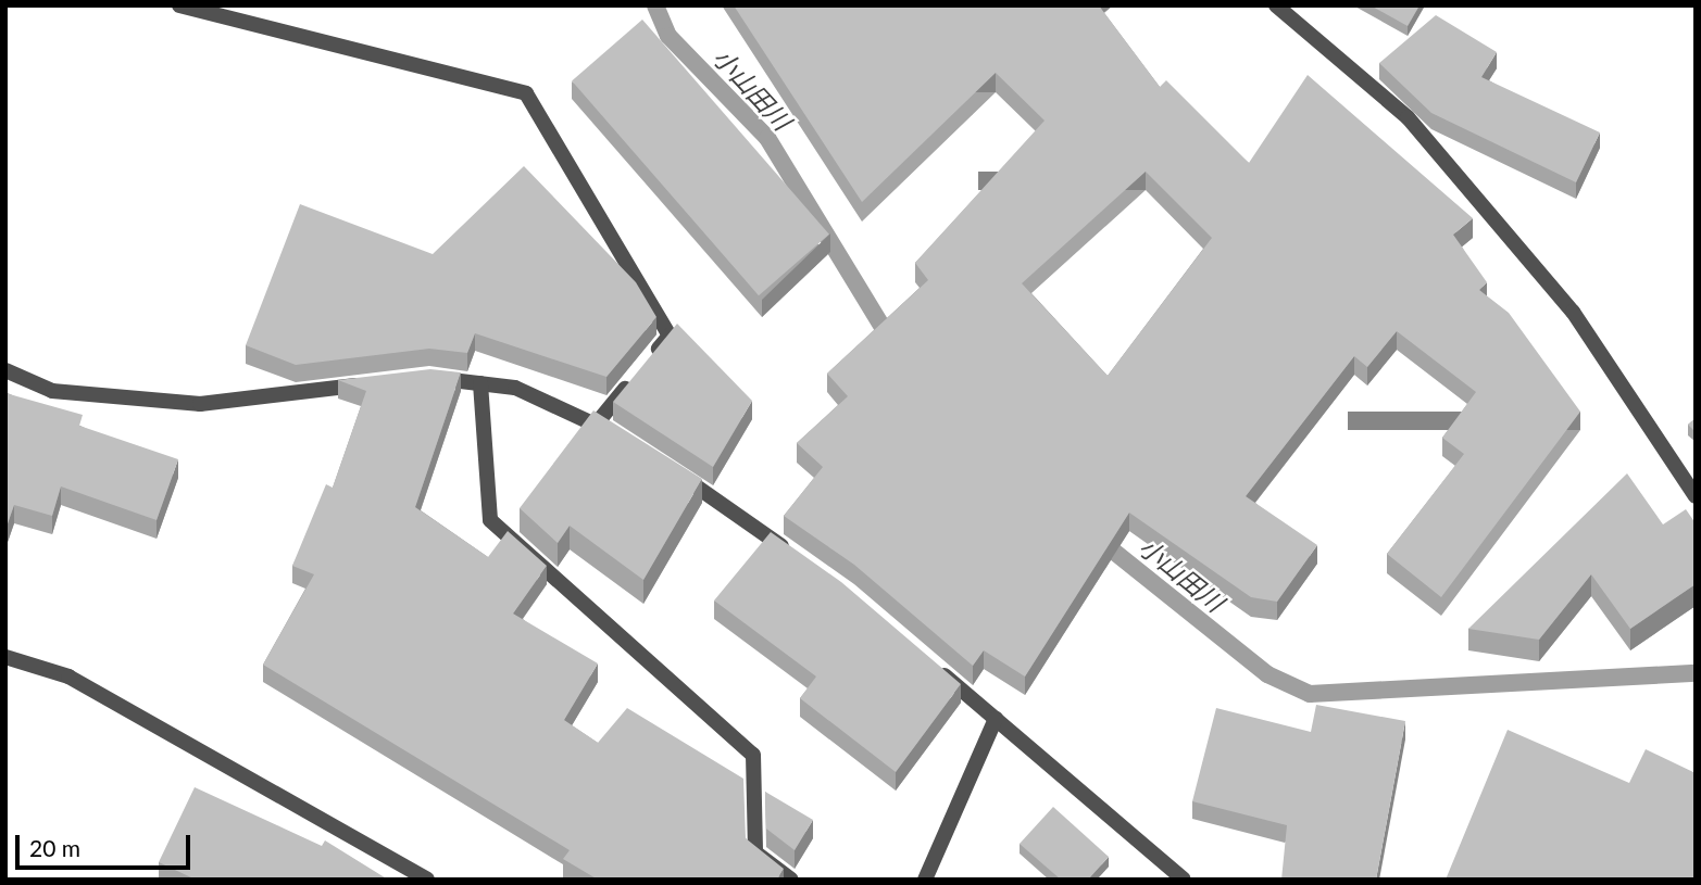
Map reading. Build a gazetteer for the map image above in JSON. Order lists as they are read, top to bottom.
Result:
{
  "water": ["小山田川"],
  "scale_bar": "20 m"
}
